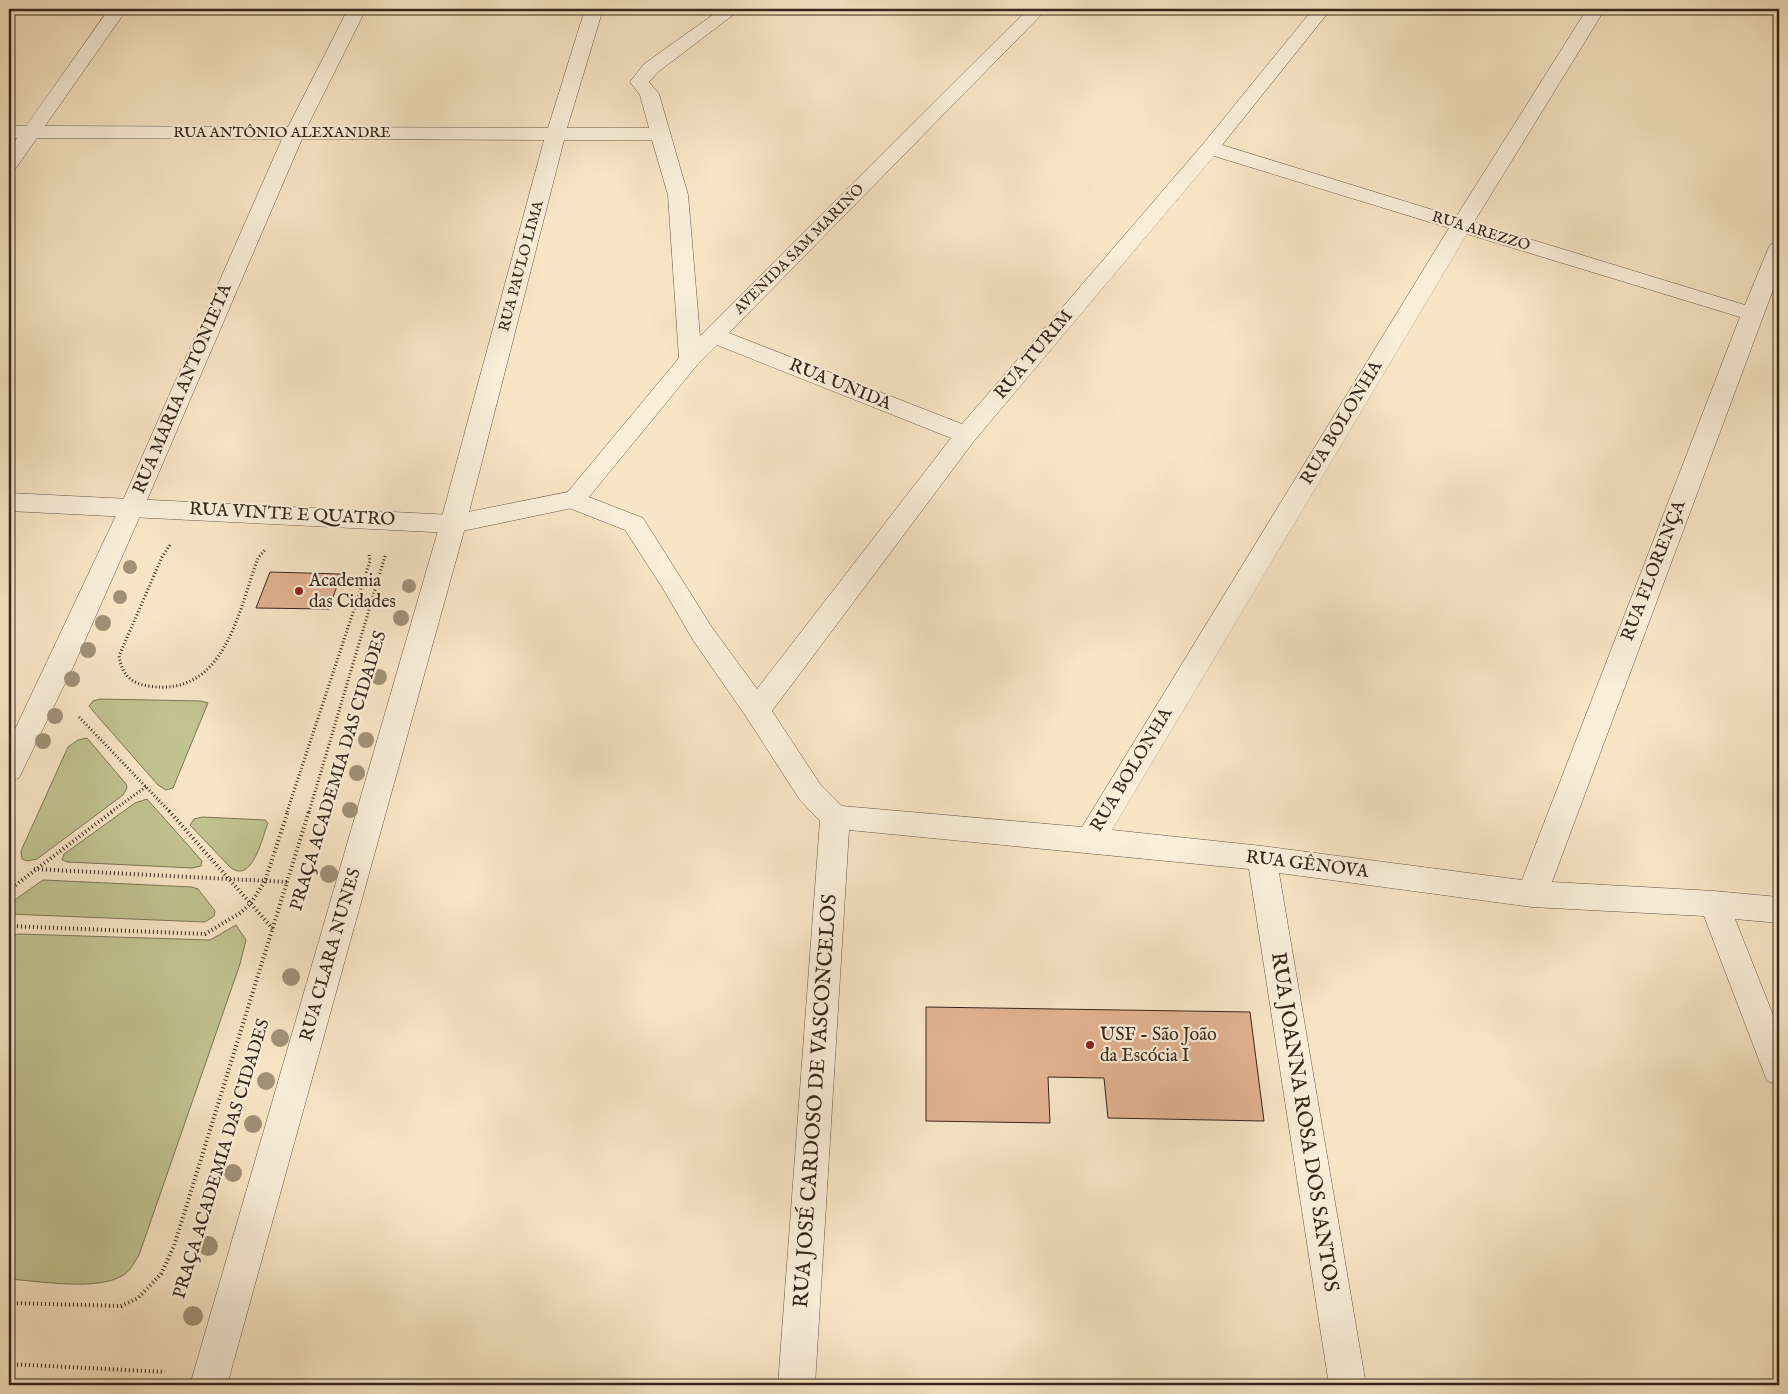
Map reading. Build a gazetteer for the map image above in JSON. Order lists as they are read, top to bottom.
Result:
{
  "streets": {
    "street": [
      "RUA ANTÔNIO ALEXANDRE",
      "RUA AREZZO",
      "AVENIDA SAM MARINO",
      "RUA PAULO LIMA",
      "RUA TURIM",
      "RUA UNIDA",
      "RUA MARIA ANTONIETA",
      "RUA BOLONHA",
      "RUA VINTE E QUATRO",
      "RUA FLORENÇA",
      "RUA GÊNOVA",
      "RUA CLARA NUNES",
      "RUA JOSÉ CARDOSO DE VASCONCELOS",
      "RUA JOANNA ROSA DOS SANTOS"
    ]
  },
  "crossings": [
    ["RUA ANTÔNIO ALEXANDRE", "RUA PAULO LIMA"],
    ["RUA ANTÔNIO ALEXANDRE", "RUA MARIA ANTONIETA"],
    ["RUA AREZZO", "RUA TURIM"],
    ["RUA AREZZO", "RUA BOLONHA"],
    ["RUA AREZZO", "RUA FLORENÇA"],
    ["AVENIDA SAM MARINO", "RUA UNIDA"],
    ["AVENIDA SAM MARINO", "RUA VINTE E QUATRO"],
    ["RUA PAULO LIMA", "RUA VINTE E QUATRO"],
    ["RUA PAULO LIMA", "RUA CLARA NUNES"],
    ["RUA TURIM", "RUA UNIDA"],
    ["RUA MARIA ANTONIETA", "RUA VINTE E QUATRO"],
    ["RUA BOLONHA", "RUA GÊNOVA"],
    ["RUA VINTE E QUATRO", "RUA CLARA NUNES"],
    ["RUA FLORENÇA", "RUA GÊNOVA"],
    ["RUA GÊNOVA", "RUA JOSÉ CARDOSO DE VASCONCELOS"],
    ["RUA GÊNOVA", "RUA JOANNA ROSA DOS SANTOS"]
  ],
  "places": ["Academia das Cidades", "USF - São João da Escócia I"]
}
